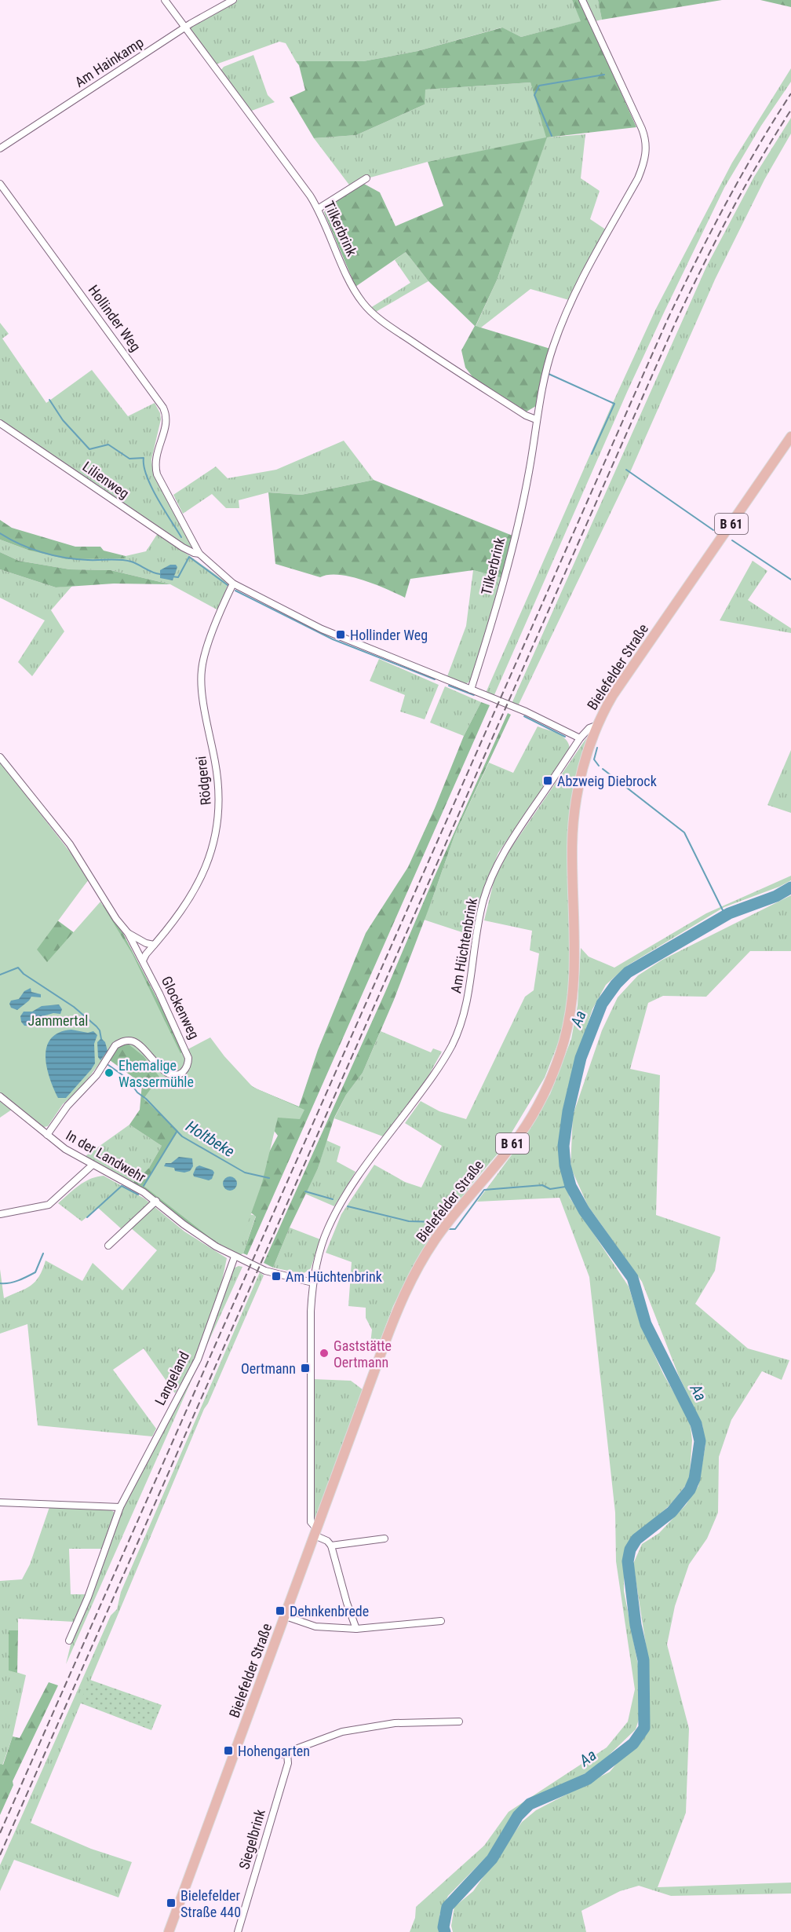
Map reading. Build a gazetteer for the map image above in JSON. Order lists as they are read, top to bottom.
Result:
{
  "streets": {
    "main road": ["B 61", "Bielefelder Straße"],
    "street": [
      "Am Hainkamp",
      "Tilkerbrink",
      "Hollinder Weg",
      "Lilienweg",
      "Rödgerei",
      "Am Hüchtenbrink",
      "Glockenweg",
      "In der Landwehr",
      "Langeland",
      "Siegelbrink"
    ]
  },
  "crossings": [
    ["Am Hainkamp", "Tilkerbrink"],
    ["Tilkerbrink", "Hollinder Weg"],
    ["Hollinder Weg", "Lilienweg"],
    ["Hollinder Weg", "Rödgerei"],
    ["Hollinder Weg", "Am Hüchtenbrink"],
    ["Bielefelder Straße", "Am Hüchtenbrink"],
    ["Rödgerei", "Glockenweg"],
    ["Am Hüchtenbrink", "In der Landwehr"],
    ["Glockenweg", "In der Landwehr"],
    ["In der Landwehr", "Langeland"]
  ],
  "water": ["Aa", "Holtbeke"],
  "parks": ["Jammertal"],
  "places": {
    "transit": [
      "Hollinder Weg",
      "Abzweig Diebrock",
      "Am Hüchtenbrink",
      "Oertmann",
      "Dehnkenbrede",
      "Hohengarten",
      "Bielefelder Straße 440"
    ],
    "other": ["Ehemalige Wassermühle", "Gaststätte Oertmann"]
  }
}
